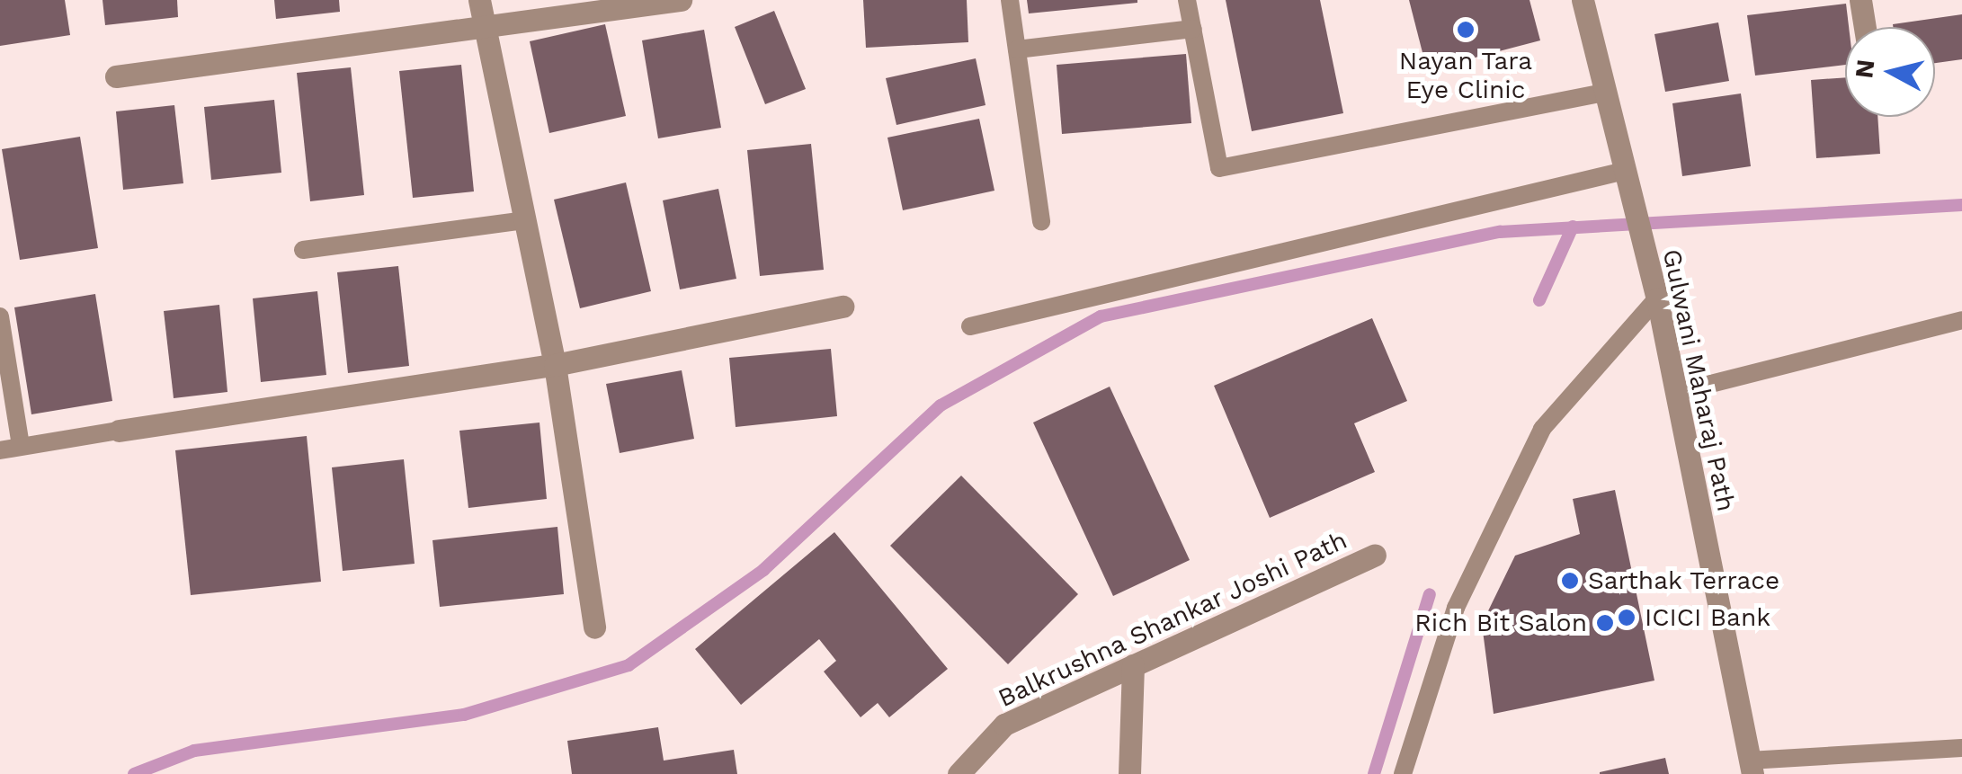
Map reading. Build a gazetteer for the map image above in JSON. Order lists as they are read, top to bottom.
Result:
{
  "streets": {
    "street": ["Gulwani Maharaj Path", "Balkrushna Shankar Joshi Path"]
  },
  "places": [
    "Nayan Tara Eye Clinic",
    "Sarthak Terrace",
    "ICICI Bank",
    "Rich Bit Salon"
  ],
  "north": "left"
}
